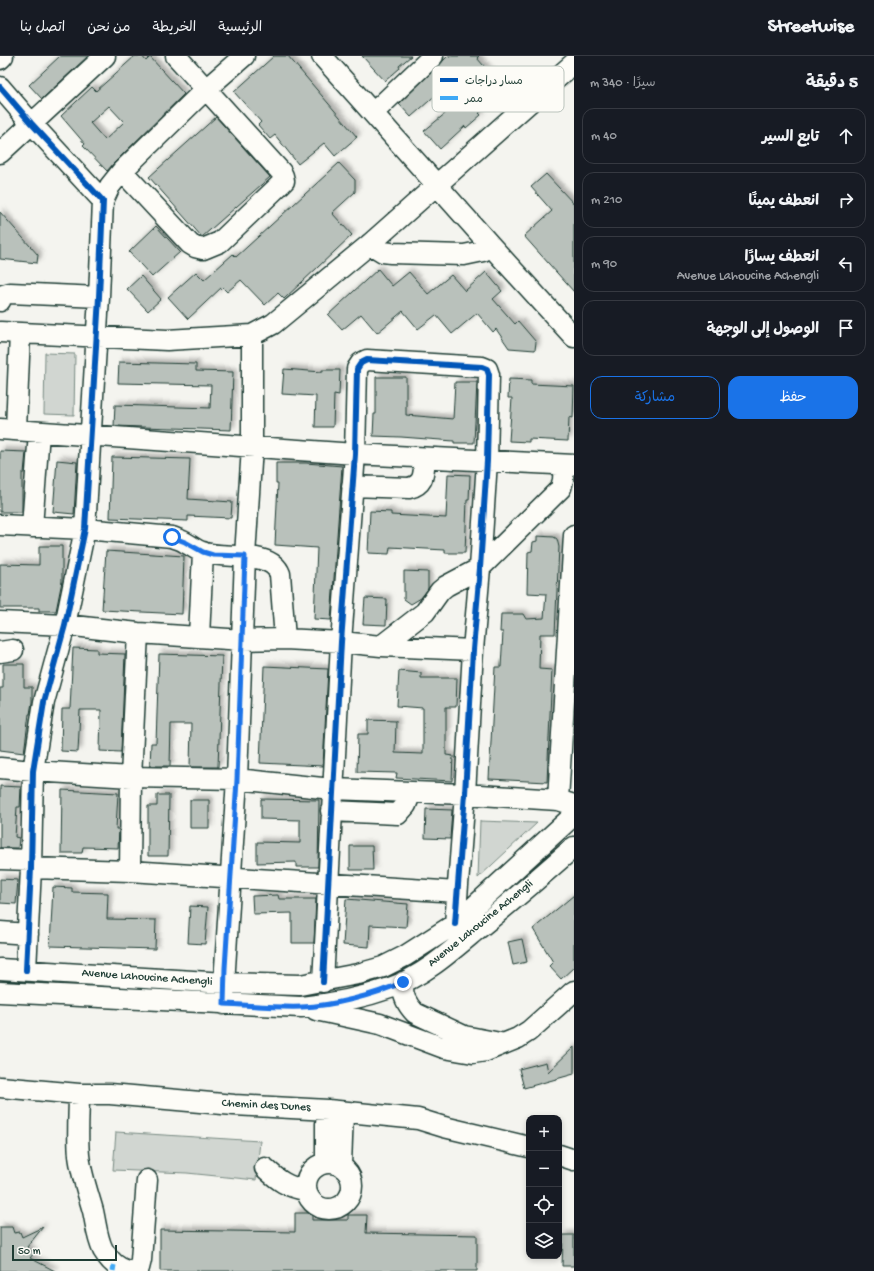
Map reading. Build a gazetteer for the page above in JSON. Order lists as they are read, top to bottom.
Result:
{
  "streets": {
    "street": ["Avenue Lahoucine Achengli", "Chemin des Dunes"]
  },
  "legend": ["مسار دراجات", "ممر"],
  "scale_bar": "50 m",
  "page": {
    "header": "Streetwise",
    "nav": [
      "الرئيسية",
      "الخريطة",
      "من نحن",
      "اتصل بنا"
    ],
    "heading": ["5 دقيقة", "سيرًا · 340 m"],
    "list": [
      ["تابع السير", "40 m"],
      ["انعطف يمينًا", "210 m"],
      ["انعطف يسارًا", "Avenue Lahoucine Achengli", "90 m"],
      "الوصول إلى الوجهة"
    ],
    "buttons": ["حفظ", "مشاركة"],
    "map_buttons": ["+", "−"],
    "scale": "50 m"
  }
}
